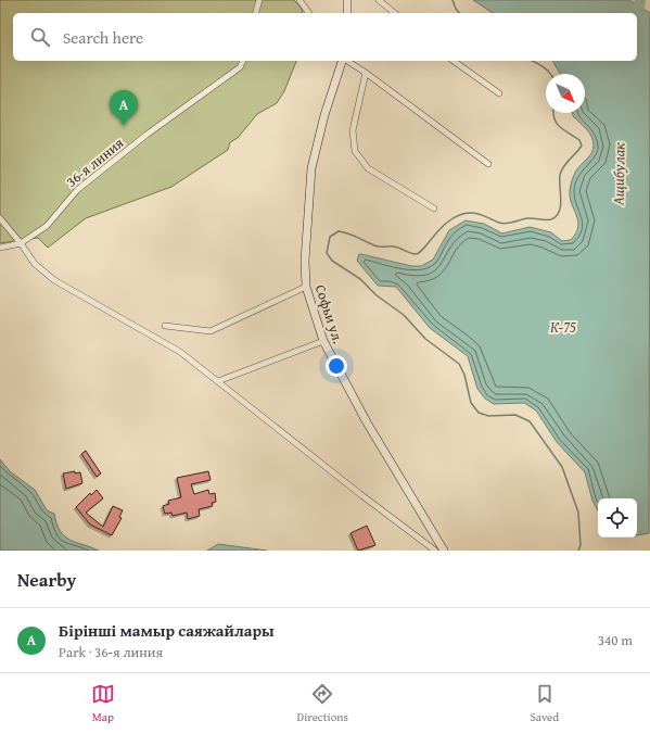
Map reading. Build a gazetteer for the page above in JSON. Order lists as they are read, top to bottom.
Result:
{
  "streets": {
    "street": ["36-я линия", "Софьи ул."]
  },
  "water": ["Ащибулак", "К-75"],
  "north": "bottom right",
  "page": {
    "search": "Search here",
    "pins": "A",
    "heading": "Nearby",
    "list": [
      {
        "mark": "A",
        "name": "Бірінші мамыр саяжайлары",
        "note": "Park · 36-я линия",
        "value": "340 m"
      }
    ],
    "nav": ["Map", "Directions", "Saved"]
  }
}
